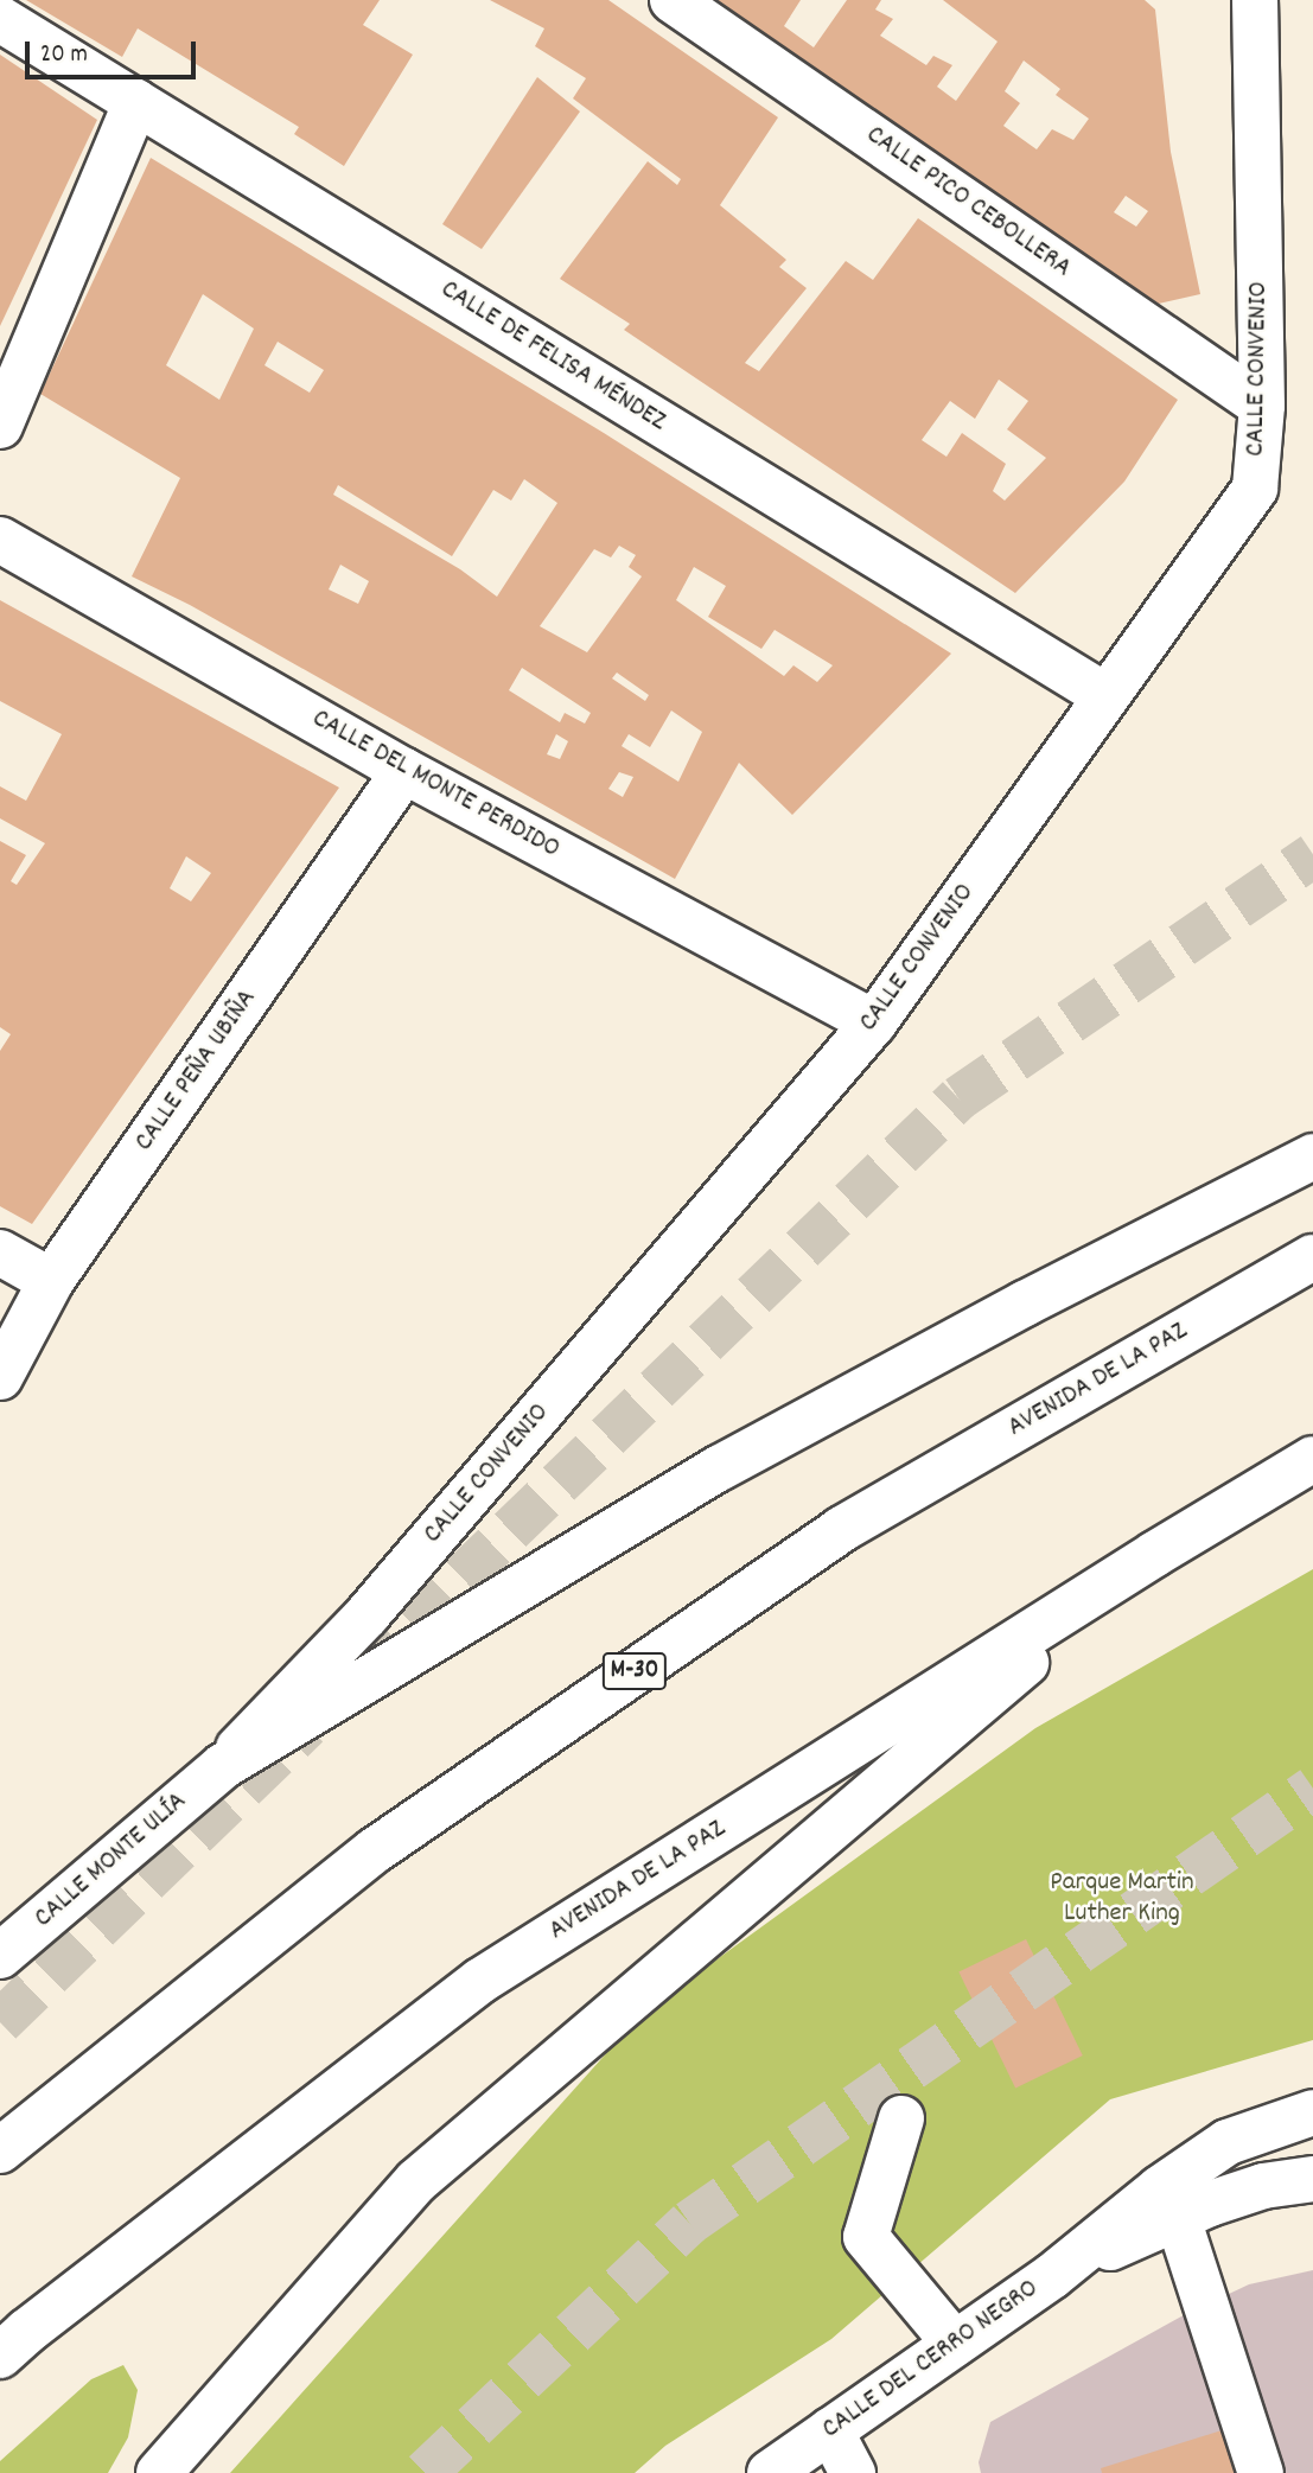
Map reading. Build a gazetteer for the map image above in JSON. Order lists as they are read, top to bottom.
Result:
{
  "streets": {
    "main road": [
      "CALLE PICO CEBOLLERA",
      "CALLE DE FELISA MÉNDEZ",
      "CALLE CONVENIO",
      "CALLE DEL MONTE PERDIDO",
      "CALLE PEÑA UBIÑA",
      "AVENIDA DE LA PAZ",
      "M-30",
      "CALLE MONTE ULÍA",
      "CALLE DEL CERRO NEGRO"
    ]
  },
  "crossings": [
    ["CALLE PICO CEBOLLERA", "CALLE CONVENIO"],
    ["CALLE DE FELISA MÉNDEZ", "CALLE CONVENIO"],
    ["CALLE CONVENIO", "CALLE DEL MONTE PERDIDO"],
    ["CALLE CONVENIO", "CALLE MONTE ULÍA"],
    ["CALLE DEL MONTE PERDIDO", "CALLE PEÑA UBIÑA"]
  ],
  "parks": ["Parque Martin Luther King"],
  "scale_bar": "20 m"
}
